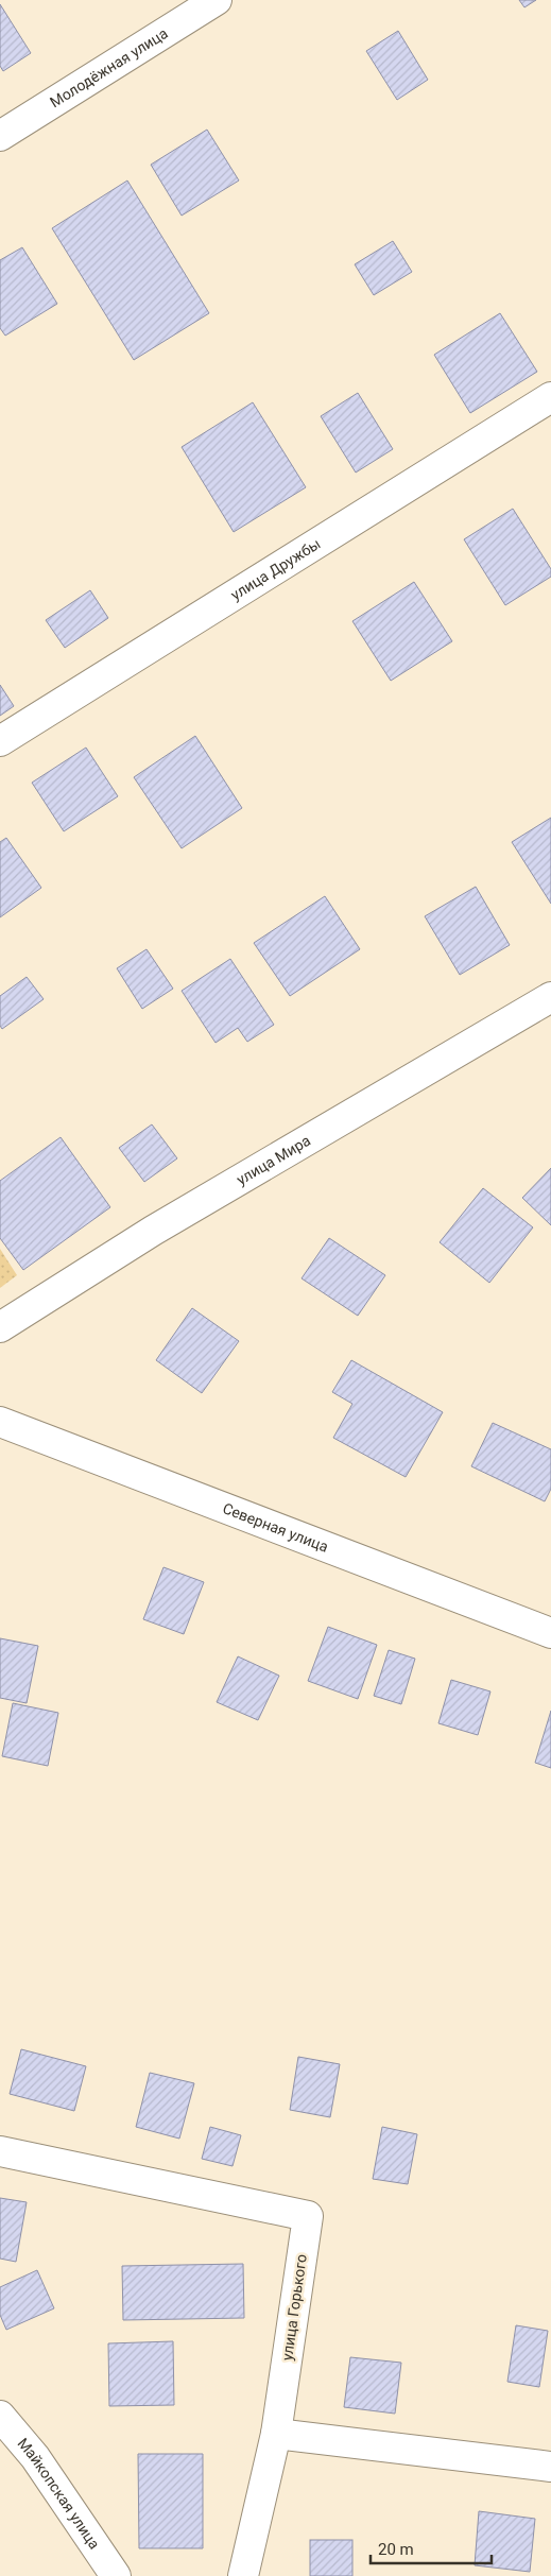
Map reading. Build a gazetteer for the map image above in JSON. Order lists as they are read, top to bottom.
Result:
{
  "streets": {
    "street": [
      "Молодёжная улица",
      "улица Дружбы",
      "улица Мира",
      "Северная улица",
      "улица Горького",
      "Майкопская улица"
    ]
  },
  "scale_bar": "20 m"
}
